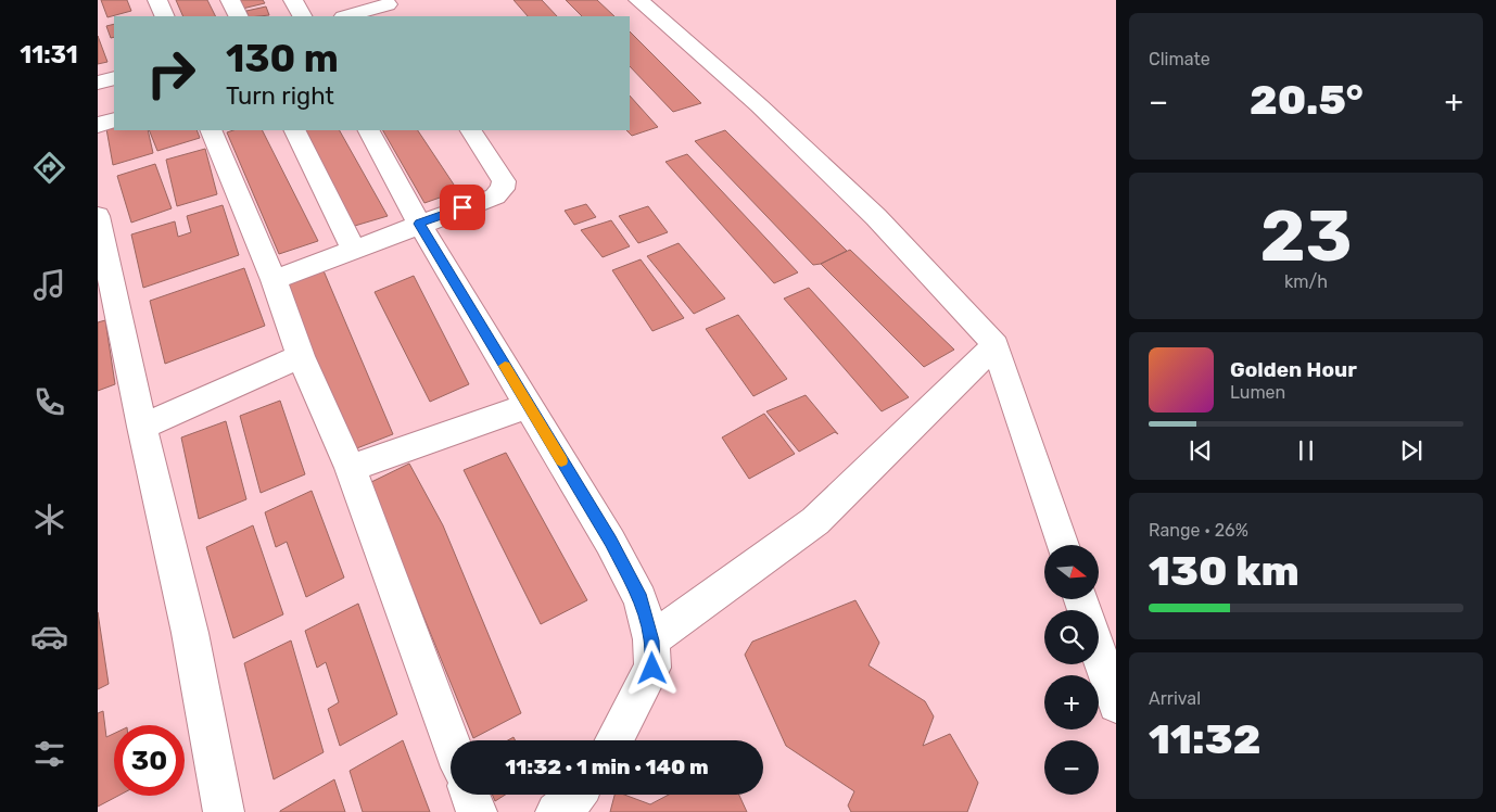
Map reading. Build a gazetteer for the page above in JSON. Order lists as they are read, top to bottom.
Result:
{
  "north": "right",
  "page": {
    "tabs": "11:31",
    "tile": [
      "Climate",
      ["23", "km/h"],
      ["Range · 26%", "130 km"],
      ["Arrival", "11:32"]
    ],
    "turn": ["130 m", "Turn right"],
    "heat": ["−", "20.5°", "+"],
    "song": ["Golden Hour", "Lumen"],
    "map_buttons": ["+", "−"],
    "limit": "30",
    "trip": "11:32 · 1 min · 140 m"
  }
}
